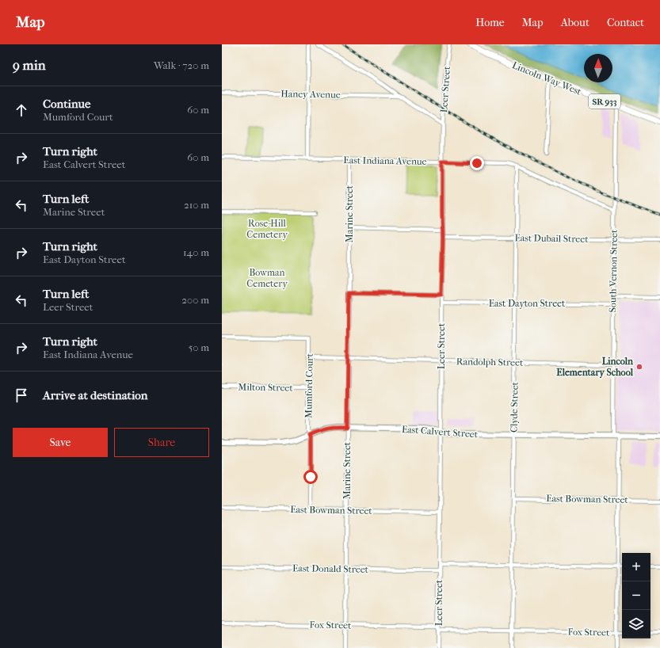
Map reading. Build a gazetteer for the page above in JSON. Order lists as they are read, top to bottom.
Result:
{
  "streets": {
    "main road": ["Lincoln Way West", "SR 933"],
    "street": [
      "Leer Street",
      "Haney Avenue",
      "East Indiana Avenue",
      "Marine Street",
      "East Dubail Street",
      "South Vernon Street",
      "East Dayton Street",
      "Randolph Street",
      "Mumford Court",
      "Milton Street",
      "Clyde Street",
      "East Calvert Street",
      "East Bowman Street",
      "East Donald Street",
      "Fox Street"
    ]
  },
  "crossings": [
    ["Lincoln Way West", "South Vernon Street"],
    ["Leer Street", "East Indiana Avenue"],
    ["Leer Street", "East Dubail Street"],
    ["Leer Street", "East Dayton Street"],
    ["Leer Street", "Randolph Street"],
    ["Leer Street", "East Calvert Street"],
    ["Leer Street", "East Bowman Street"],
    ["Leer Street", "East Donald Street"],
    ["Leer Street", "Fox Street"],
    ["East Indiana Avenue", "Marine Street"],
    ["East Indiana Avenue", "South Vernon Street"],
    ["East Indiana Avenue", "Clyde Street"],
    ["Marine Street", "Randolph Street"],
    ["Marine Street", "East Calvert Street"],
    ["Marine Street", "East Bowman Street"],
    ["Marine Street", "East Donald Street"],
    ["Marine Street", "Fox Street"],
    ["East Dubail Street", "South Vernon Street"],
    ["East Dubail Street", "Clyde Street"],
    ["South Vernon Street", "East Dayton Street"],
    ["South Vernon Street", "Randolph Street"],
    ["South Vernon Street", "East Calvert Street"],
    ["East Dayton Street", "Clyde Street"],
    ["Randolph Street", "Mumford Court"],
    ["Randolph Street", "Clyde Street"],
    ["Mumford Court", "Milton Street"],
    ["Mumford Court", "East Calvert Street"],
    ["Mumford Court", "East Bowman Street"],
    ["Clyde Street", "East Calvert Street"],
    ["Clyde Street", "East Bowman Street"],
    ["Clyde Street", "Fox Street"]
  ],
  "parks": ["Rose-Hill Cemetery", "Bowman Cemetery"],
  "places": ["Lincoln Elementary School"],
  "north": "top",
  "page": {
    "header": "Map",
    "nav": [
      "Home",
      "Map",
      "About",
      "Contact"
    ],
    "heading": ["9 min", "Walk · 720 m"],
    "list": [
      ["Continue", "Mumford Court", "60 m"],
      ["Turn right", "East Calvert Street", "60 m"],
      ["Turn left", "Marine Street", "210 m"],
      ["Turn right", "East Dayton Street", "140 m"],
      ["Turn left", "Leer Street", "200 m"],
      ["Turn right", "East Indiana Avenue", "50 m"],
      "Arrive at destination"
    ],
    "buttons": ["Save", "Share"],
    "map_buttons": ["+", "−"]
  }
}
